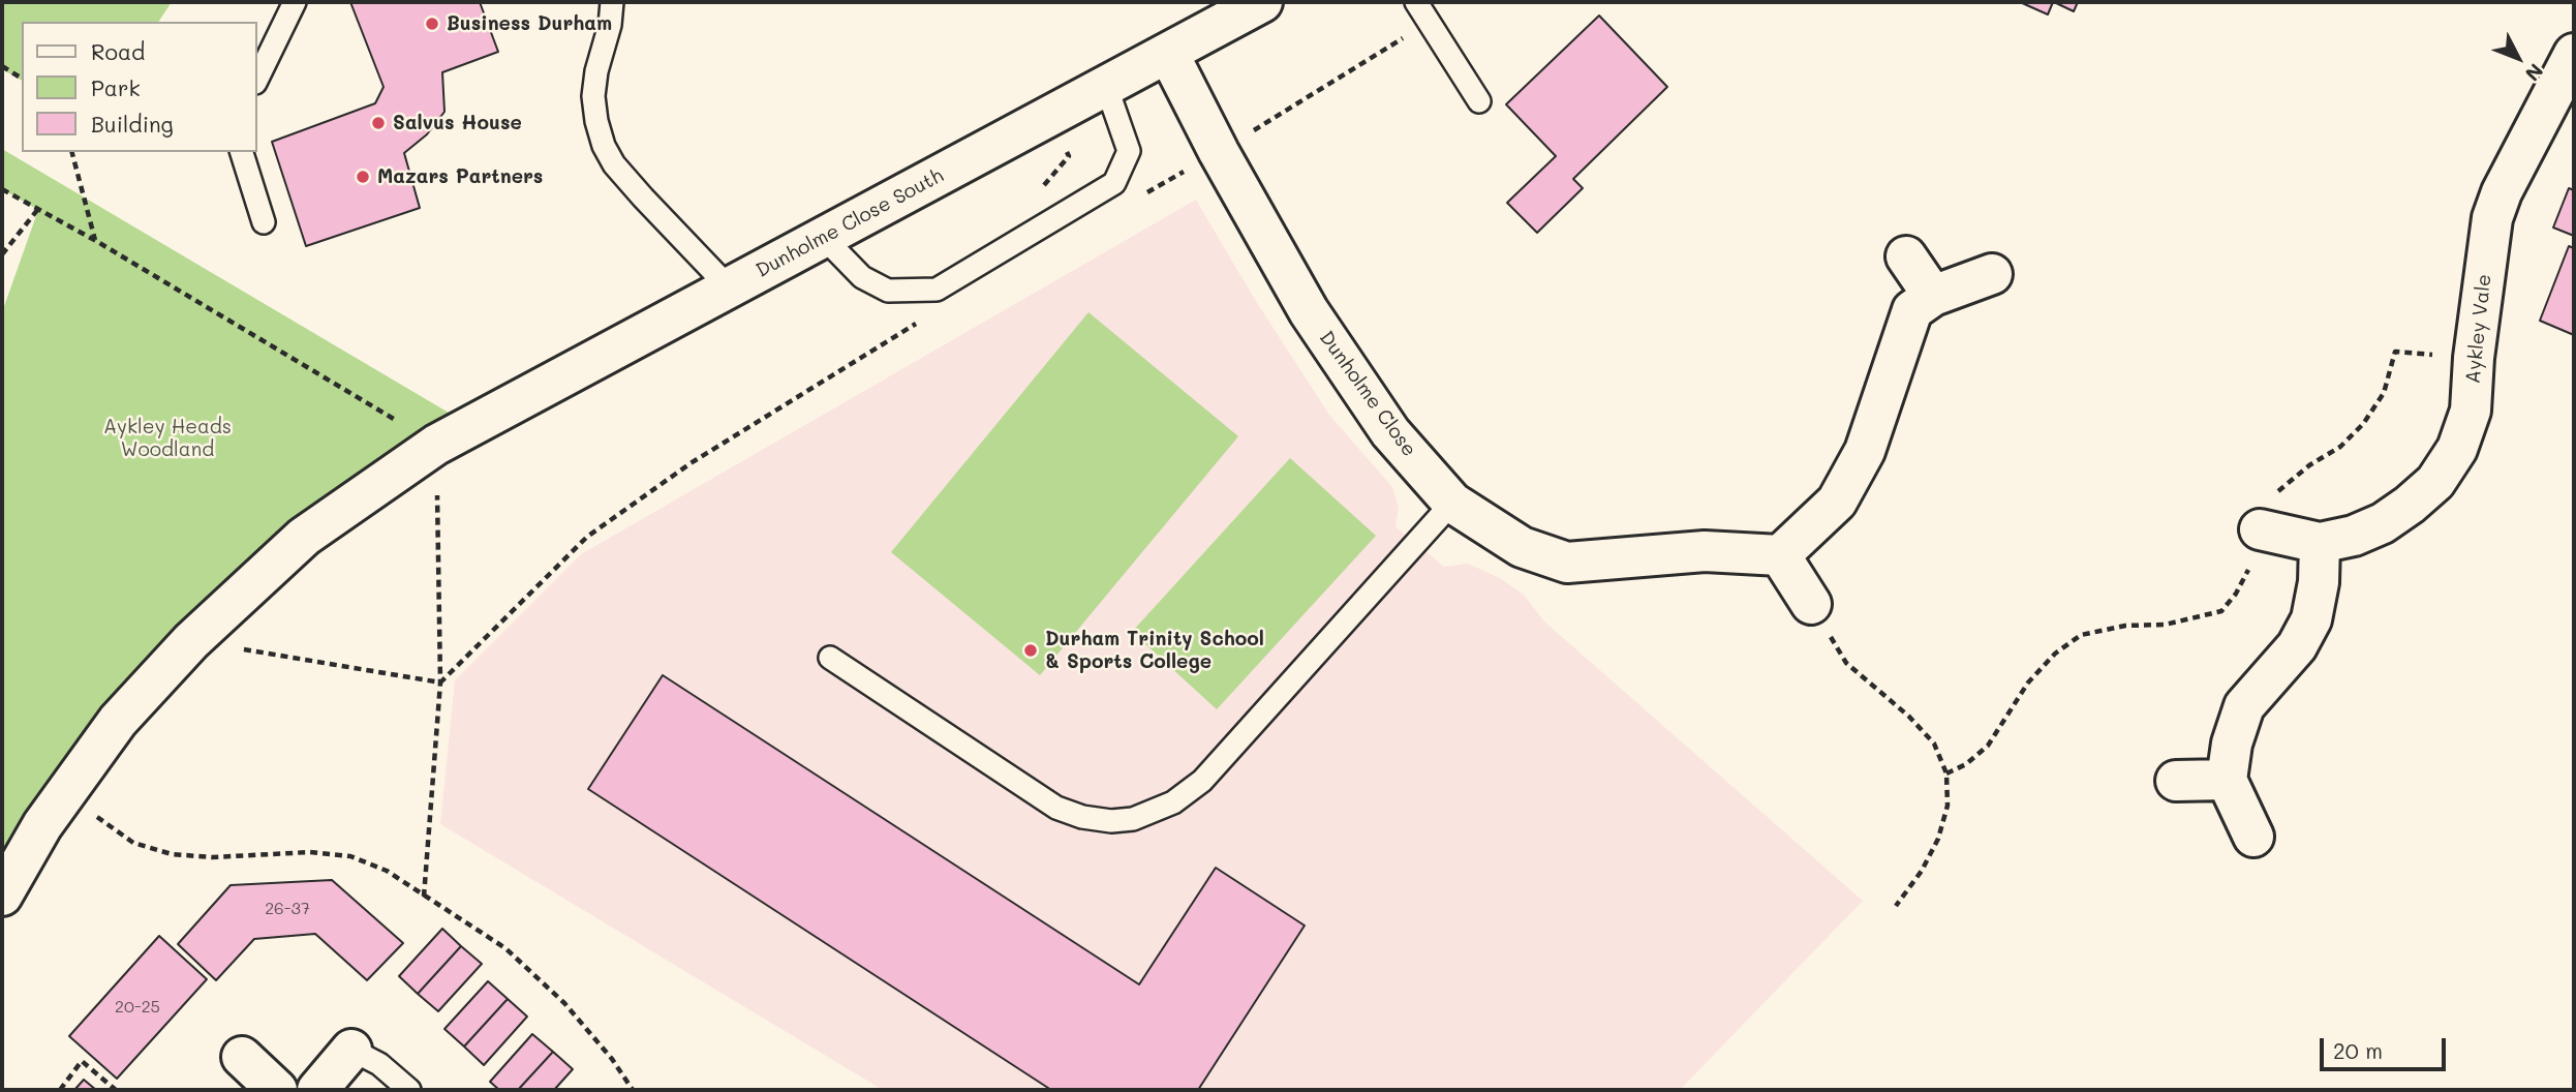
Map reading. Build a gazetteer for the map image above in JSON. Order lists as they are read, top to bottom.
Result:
{
  "streets": {
    "street": ["Dunholme Close South", "Aykley Vale", "Dunholme Close"]
  },
  "crossings": [
    ["Dunholme Close South", "Dunholme Close"]
  ],
  "parks": ["Aykley Heads Woodland"],
  "places": [
    "Business Durham",
    "Salvus House",
    "Mazars Partners",
    "Durham Trinity School & Sports College"
  ],
  "house_numbers": ["26-37", "20-25"],
  "legend": ["Road", "Park", "Building"],
  "scale_bar": "20 m",
  "north": "bottom right"
}
